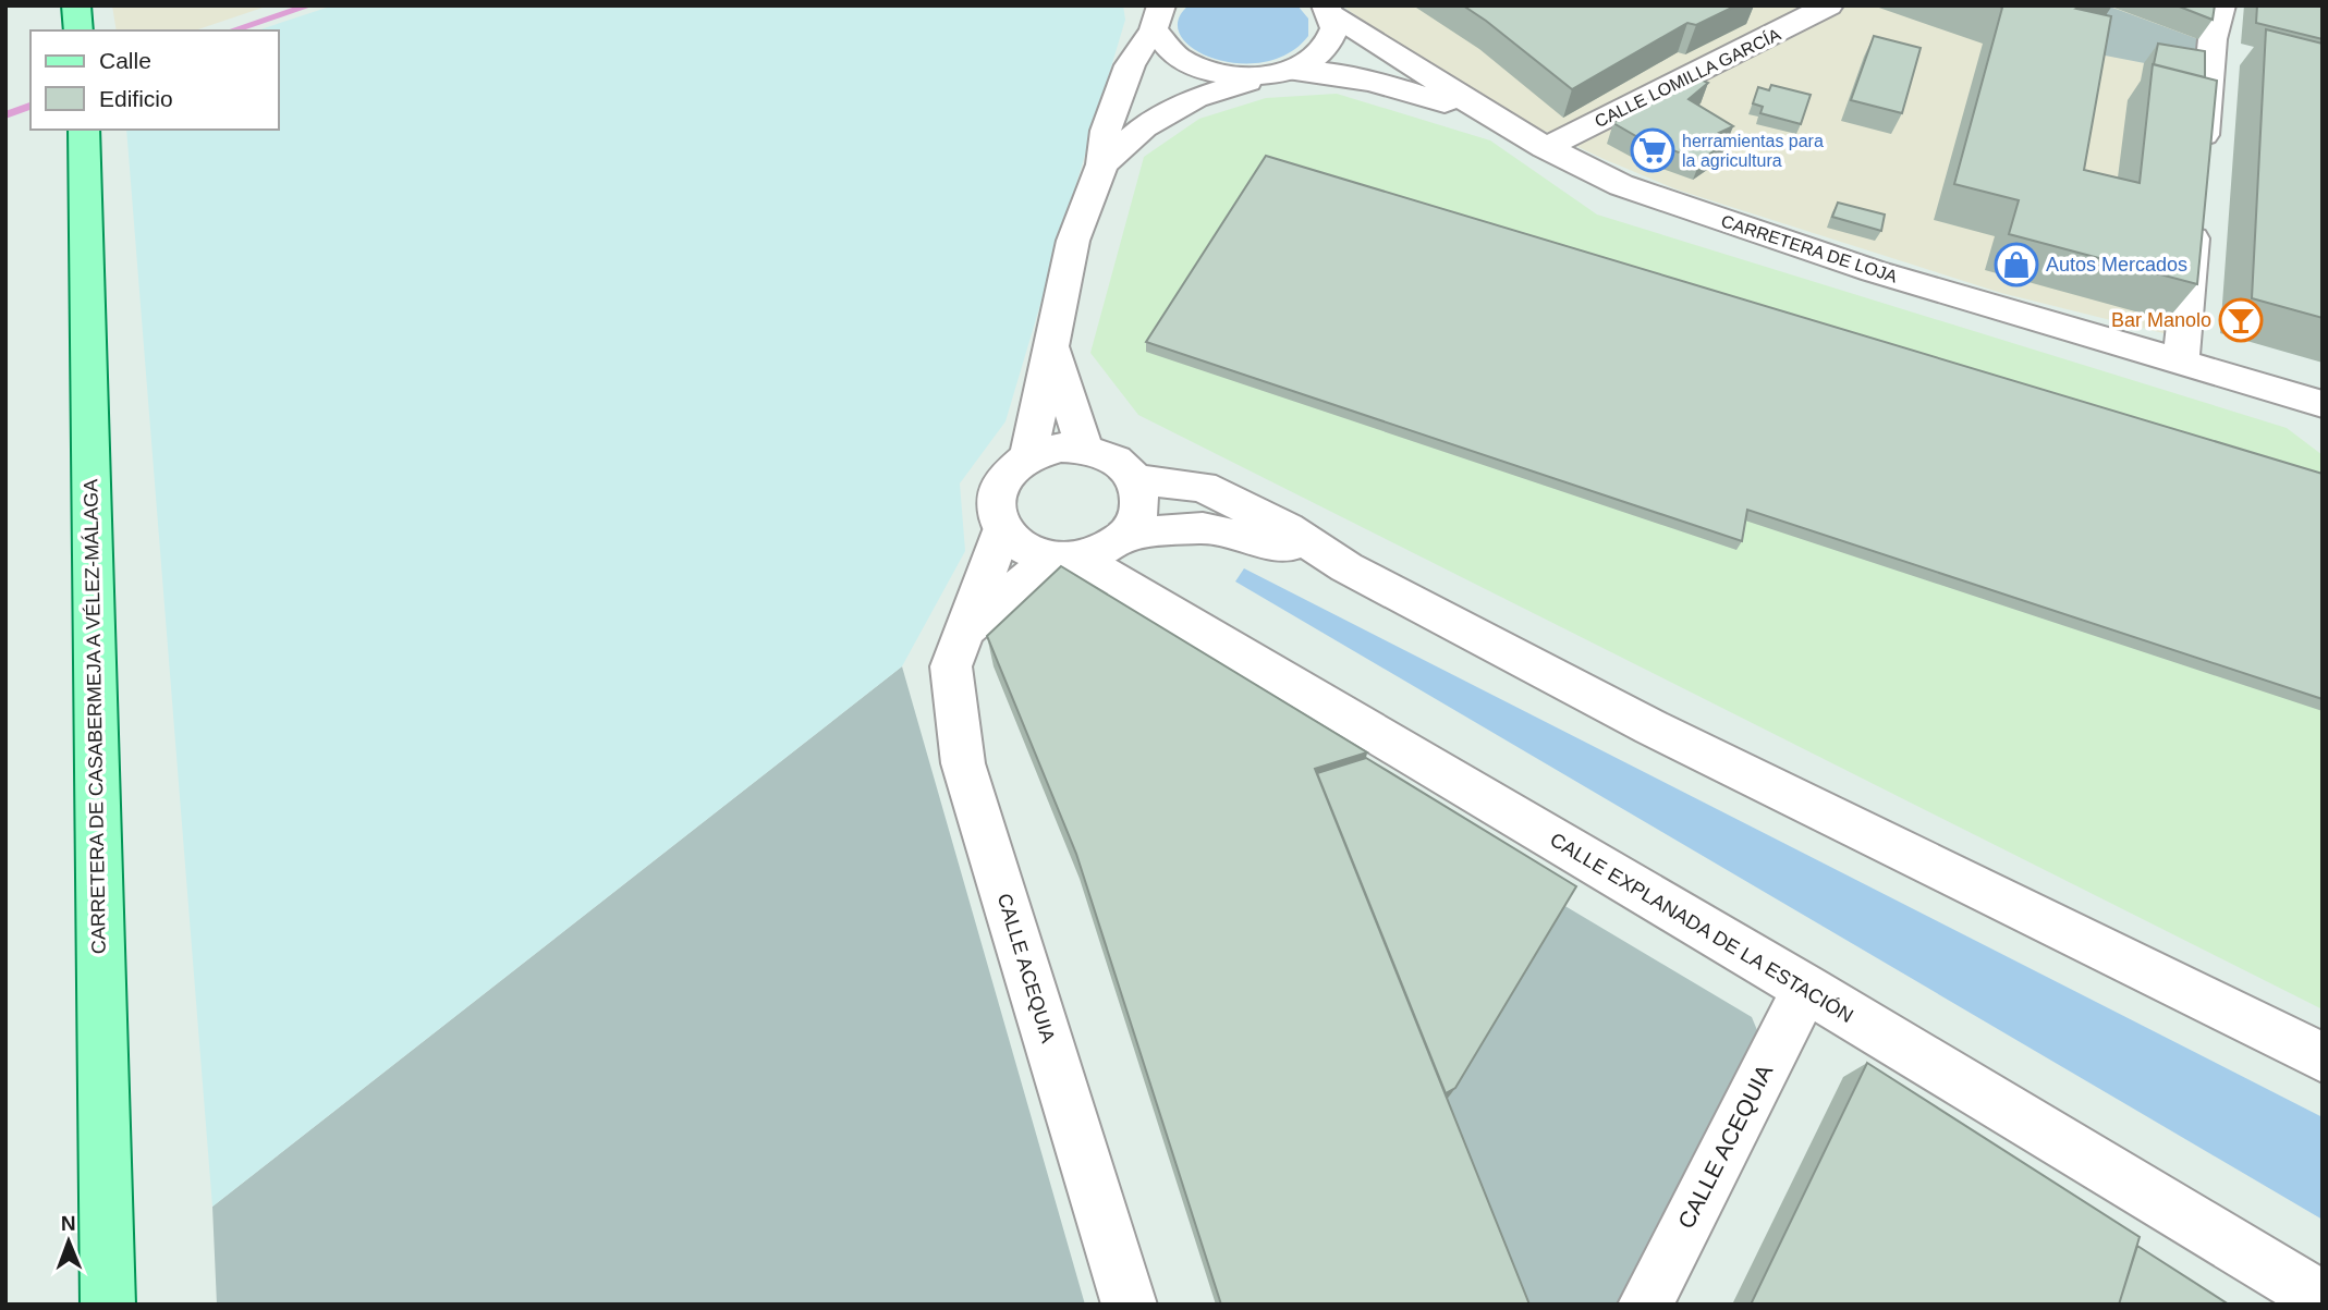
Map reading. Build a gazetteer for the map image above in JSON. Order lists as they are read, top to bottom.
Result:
{
  "streets": {
    "main road": ["CARRETERA DE CASABERMEJA A VÉLEZ-MÁLAGA"],
    "street": [
      "CALLE LOMILLA GARCÍA",
      "CARRETERA DE LOJA",
      "CALLE EXPLANADA DE LA ESTACIÓN",
      "CALLE ACEQUIA"
    ]
  },
  "crossings": [
    ["CALLE LOMILLA GARCÍA", "CARRETERA DE LOJA"],
    ["CALLE EXPLANADA DE LA ESTACIÓN", "CALLE ACEQUIA"]
  ],
  "places": {
    "supermarket": ["herramientas para la agricultura"],
    "shop": ["Autos Mercados"],
    "bar": ["Bar Manolo"]
  },
  "legend": ["Calle", "Edificio"],
  "north": "top"
}
